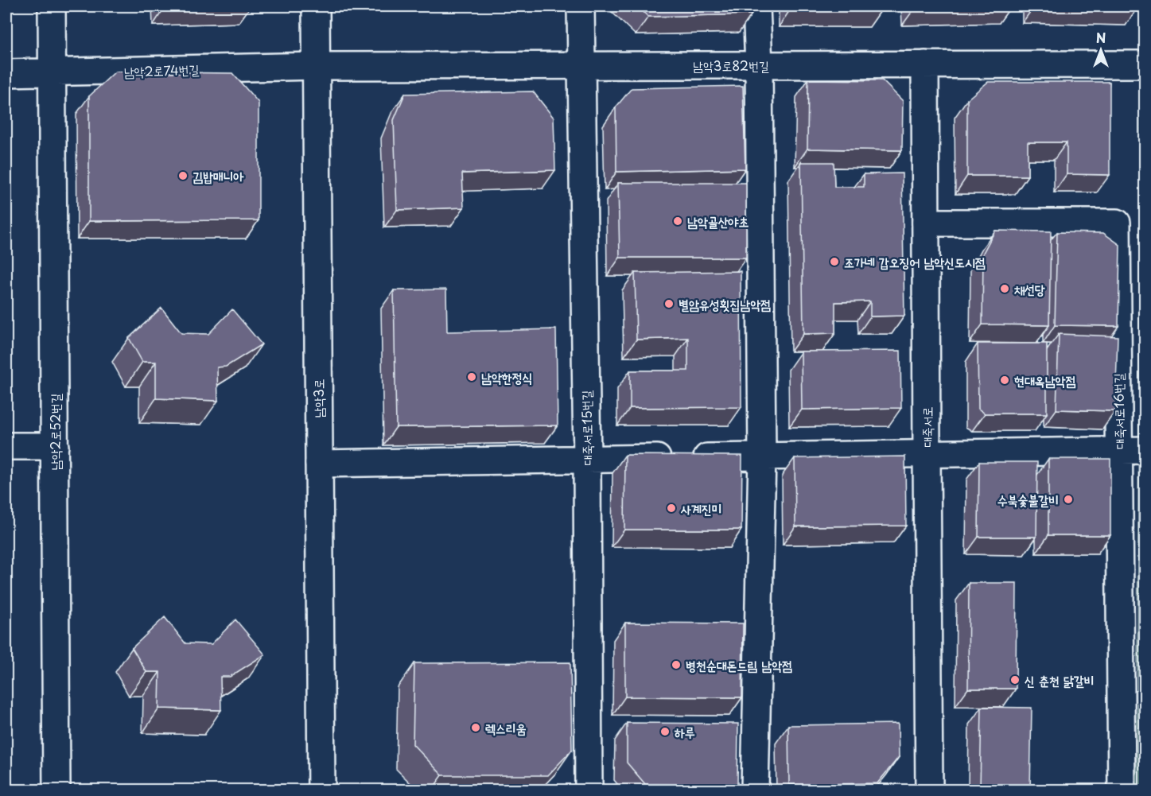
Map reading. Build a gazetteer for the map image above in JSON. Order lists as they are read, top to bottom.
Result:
{
  "streets": {
    "street": [
      "남악3로82번길",
      "남악2로74번길",
      "남악3로",
      "대죽서로16번길",
      "대죽서로",
      "대죽서로15번길",
      "남악2로52번길"
    ]
  },
  "crossings": [
    ["남악3로82번길", "남악2로74번길"],
    ["남악3로82번길", "남악3로"],
    ["남악3로82번길", "대죽서로"],
    ["남악3로82번길", "대죽서로15번길"],
    ["남악2로74번길", "남악3로"],
    ["남악2로74번길", "남악2로52번길"],
    ["대죽서로16번길", "대죽서로"]
  ],
  "places": [
    "김밥매니아",
    "남악골산야초",
    "조가네 갑오징어 남악신도시점",
    "채선당",
    "별암유성횟집남악점",
    "남악한정식",
    "현대옥남악점",
    "수북숯불갈비",
    "사계진미",
    "병천순대돈드림 남악점",
    "신 춘천 닭갈비",
    "렉스리움",
    "하루"
  ],
  "north": "top"
}
